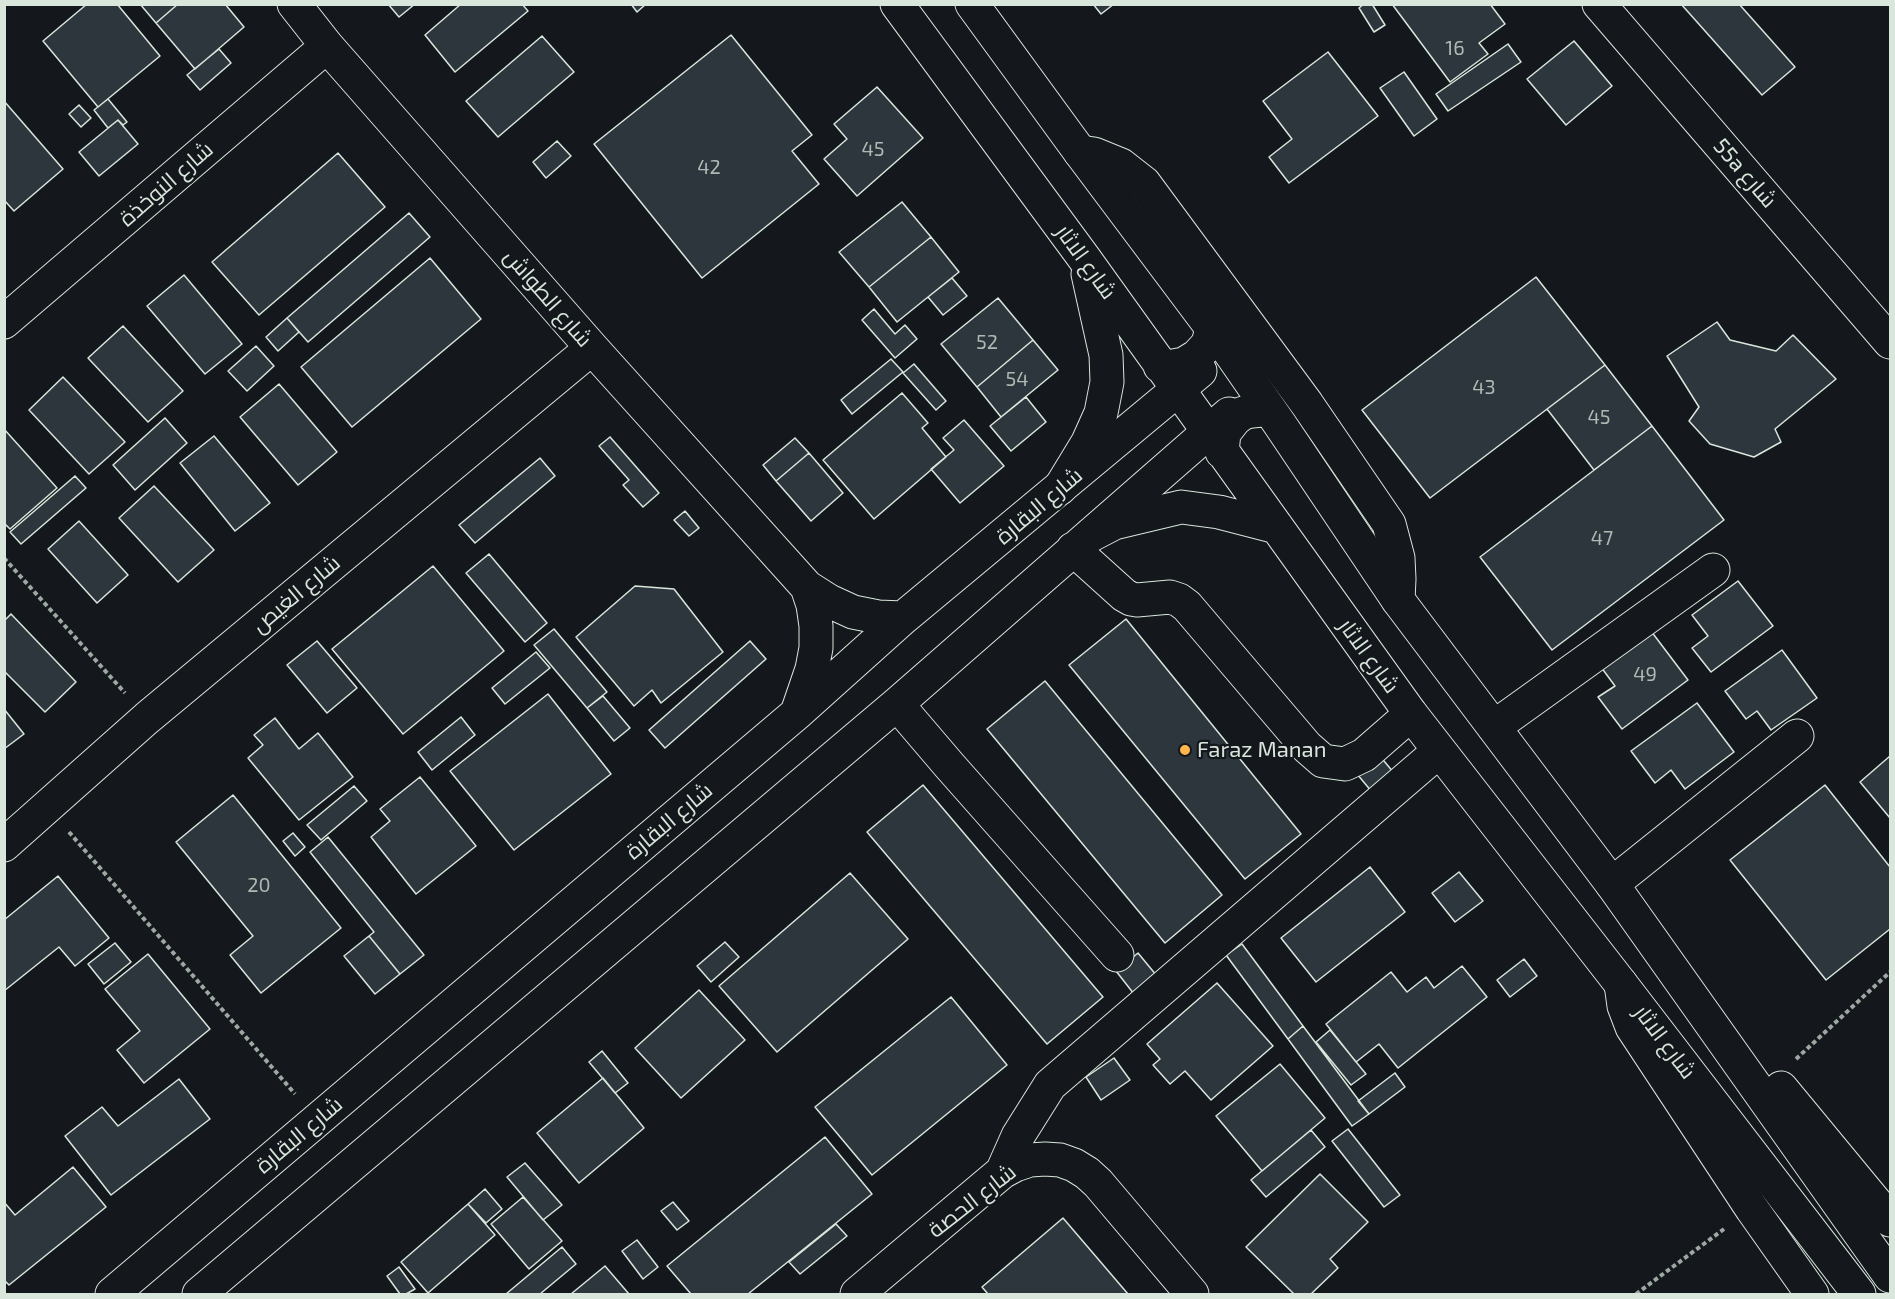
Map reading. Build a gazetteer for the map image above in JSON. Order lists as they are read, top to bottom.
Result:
{
  "streets": {
    "street": [
      "55a شارع",
      "شارع النوخذة",
      "شارع الاثار",
      "شارع الطواش",
      "شارع البقارة",
      "شارع الغيص",
      "شارع الحصة"
    ]
  },
  "crossings": [
    ["شارع النوخذة", "شارع الطواش"],
    ["شارع الاثار", "شارع البقارة"],
    ["شارع الطواش", "شارع البقارة"],
    ["شارع الطواش", "شارع الغيص"]
  ],
  "places": ["Faraz Manan"],
  "house_numbers": [
    "16",
    "45",
    "42",
    "52",
    "54",
    "43",
    "45",
    "47",
    "49",
    "20"
  ]
}
